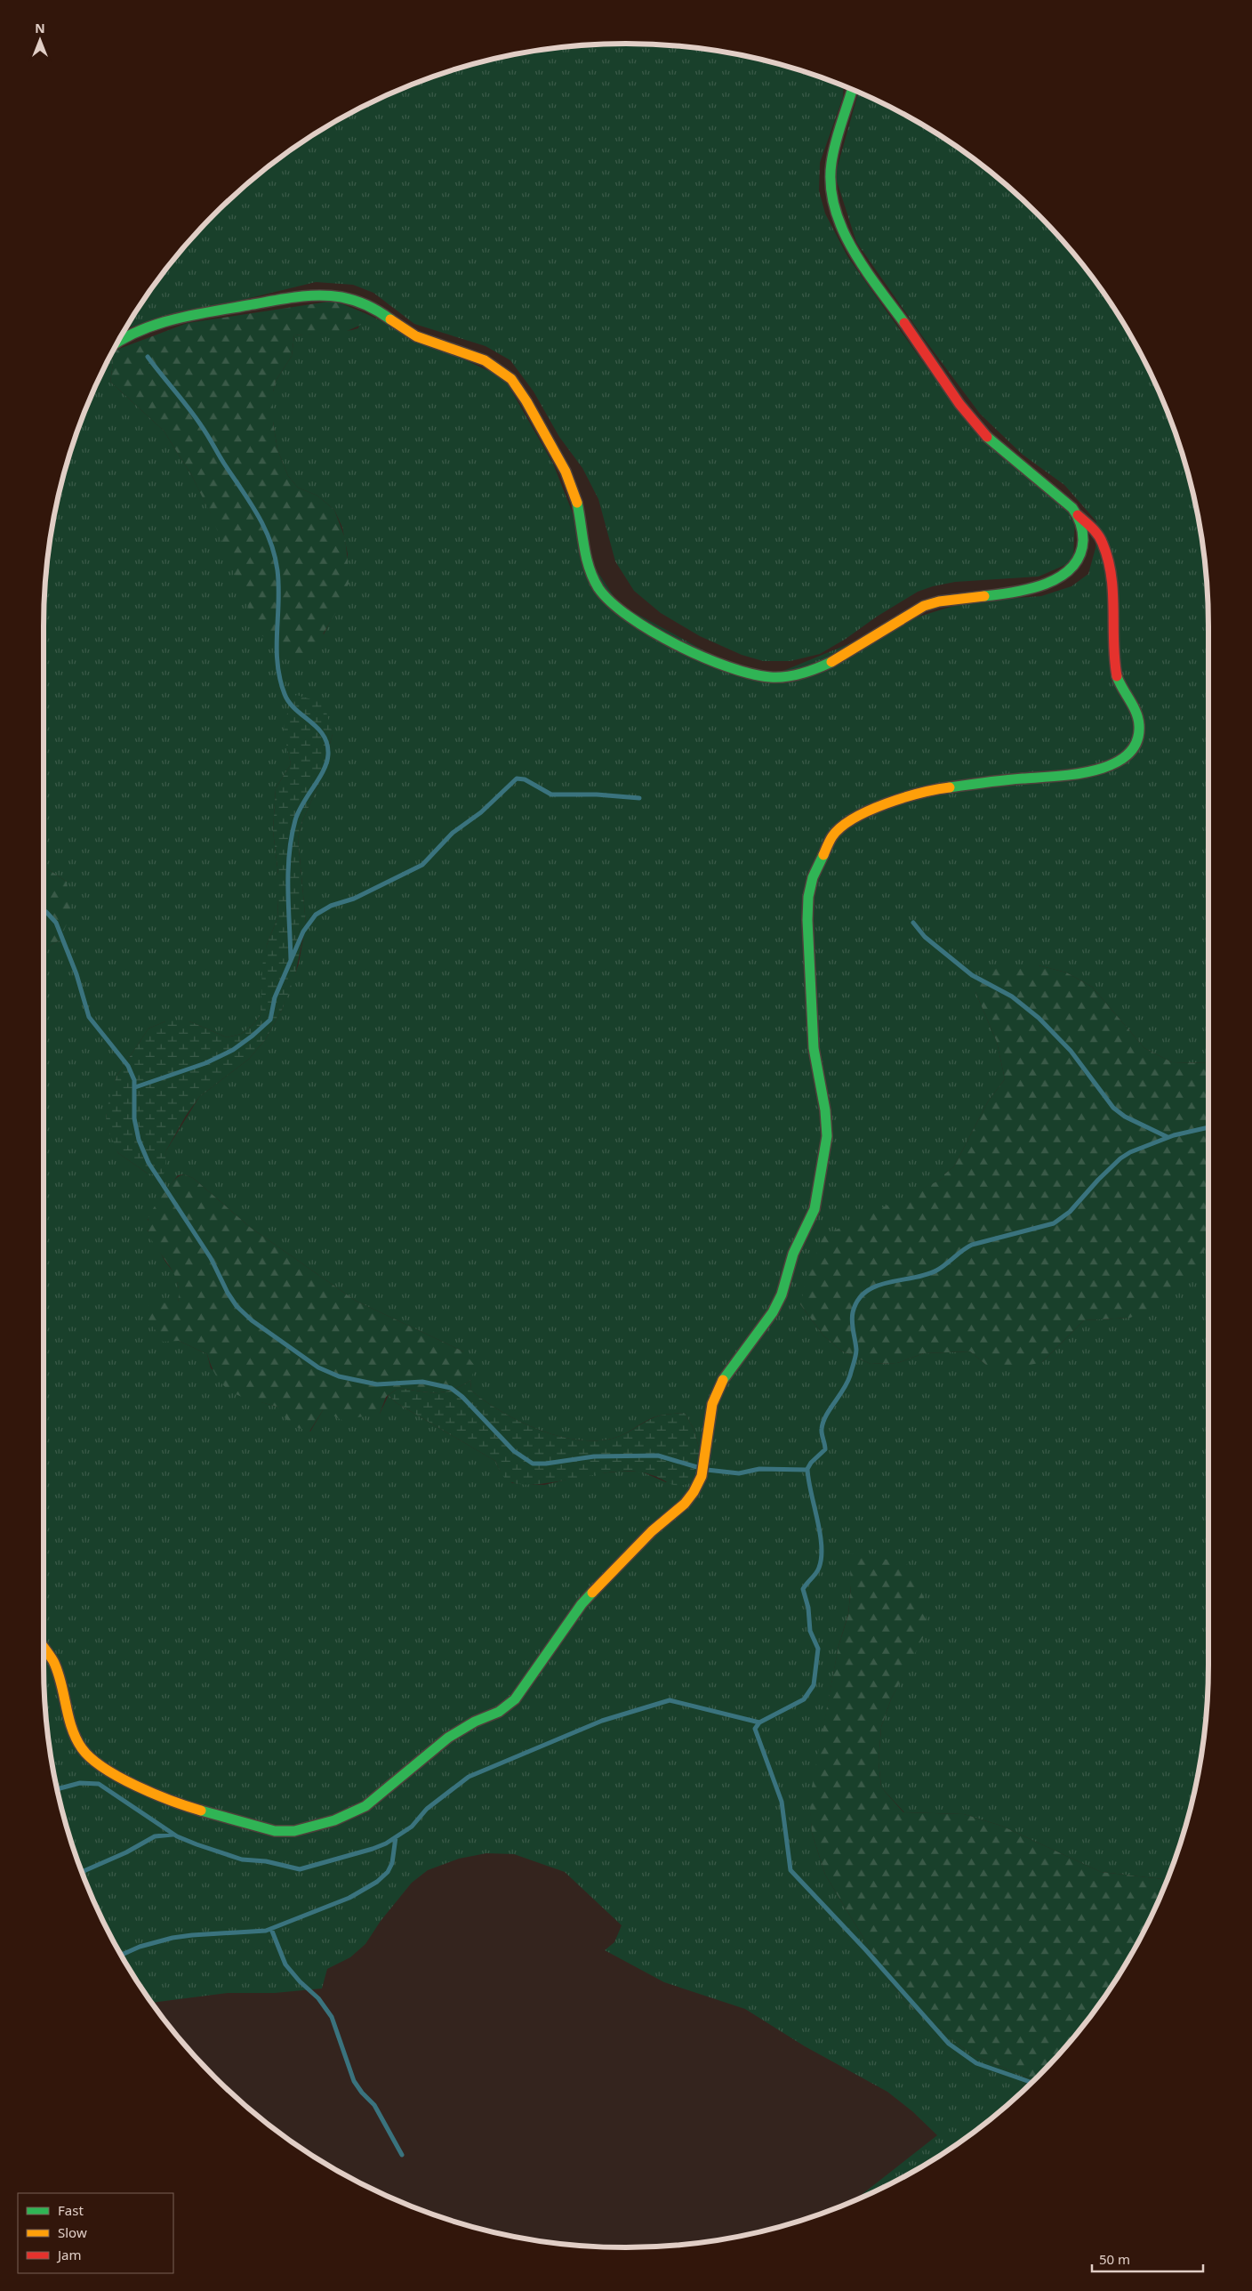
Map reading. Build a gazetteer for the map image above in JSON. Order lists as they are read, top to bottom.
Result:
{
  "legend": ["Fast", "Slow", "Jam"],
  "scale_bar": "50 m",
  "north": "top"
}
